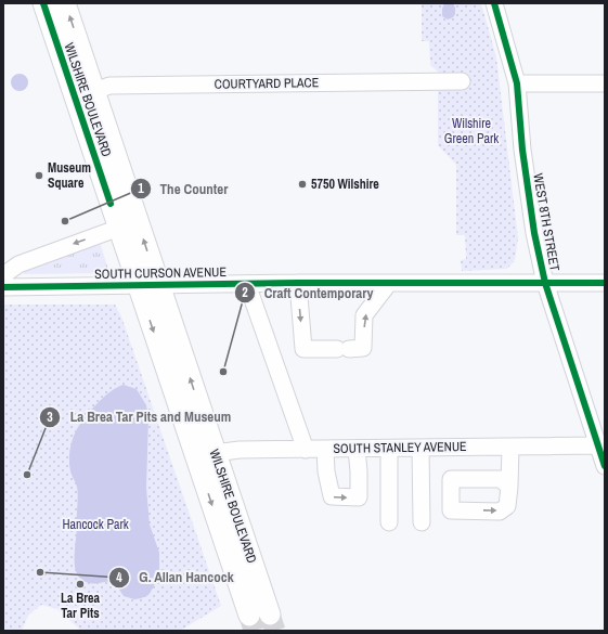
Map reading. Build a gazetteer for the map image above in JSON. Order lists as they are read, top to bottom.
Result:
{
  "streets": {
    "main road": ["WILSHIRE BOULEVARD"],
    "street": [
      "COURTYARD PLACE",
      "WEST 8TH STREET",
      "SOUTH CURSON AVENUE",
      "SOUTH STANLEY AVENUE"
    ]
  },
  "crossings": [
    ["COURTYARD PLACE", "WILSHIRE BOULEVARD"],
    ["WILSHIRE BOULEVARD", "SOUTH CURSON AVENUE"],
    ["WILSHIRE BOULEVARD", "SOUTH STANLEY AVENUE"],
    ["WEST 8TH STREET", "SOUTH CURSON AVENUE"],
    ["WEST 8TH STREET", "SOUTH STANLEY AVENUE"]
  ],
  "parks": ["Wilshire Green Park", "Hancock Park"],
  "places": [
    "Museum Square",
    "5750 Wilshire",
    "The Counter",
    "Craft Contemporary",
    "La Brea Tar Pits and Museum",
    "G. Allan Hancock",
    "La Brea Tar Pits"
  ]
}
